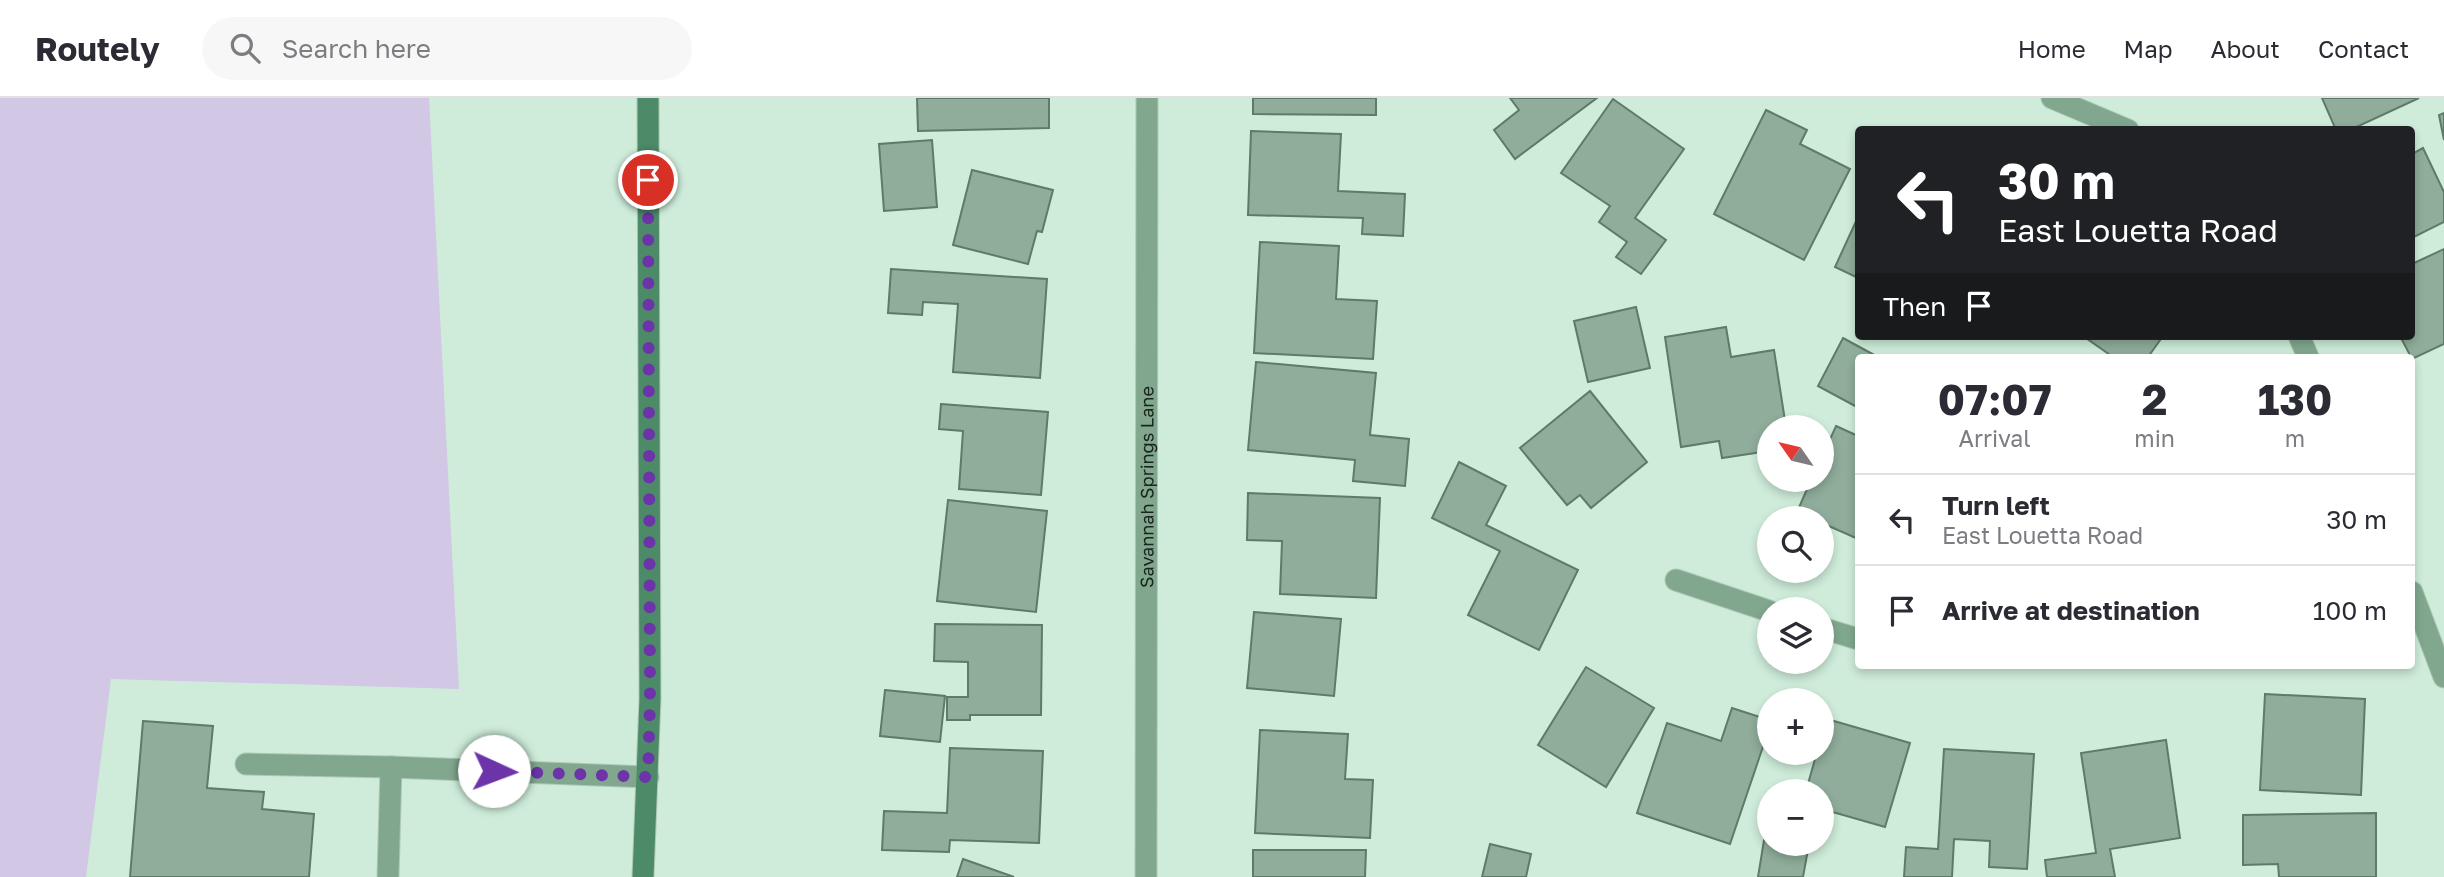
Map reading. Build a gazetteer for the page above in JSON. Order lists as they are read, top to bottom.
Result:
{
  "streets": {
    "street": ["Savannah Springs Lane"]
  },
  "north": "top left",
  "page": {
    "header": "Routely",
    "search": "Search here",
    "nav": [
      "Home",
      "Map",
      "About",
      "Contact"
    ],
    "turn": ["30 m", "East Louetta Road"],
    "then": "Then",
    "eta": [
      "07:07",
      "Arrival",
      "2",
      "min",
      "130",
      "m"
    ],
    "map_buttons": ["+", "−"],
    "list": [
      {
        "name": "Turn left",
        "note": "East Louetta Road",
        "value": "30 m"
      },
      {
        "name": "Arrive at destination",
        "value": "100 m"
      }
    ]
  }
}
